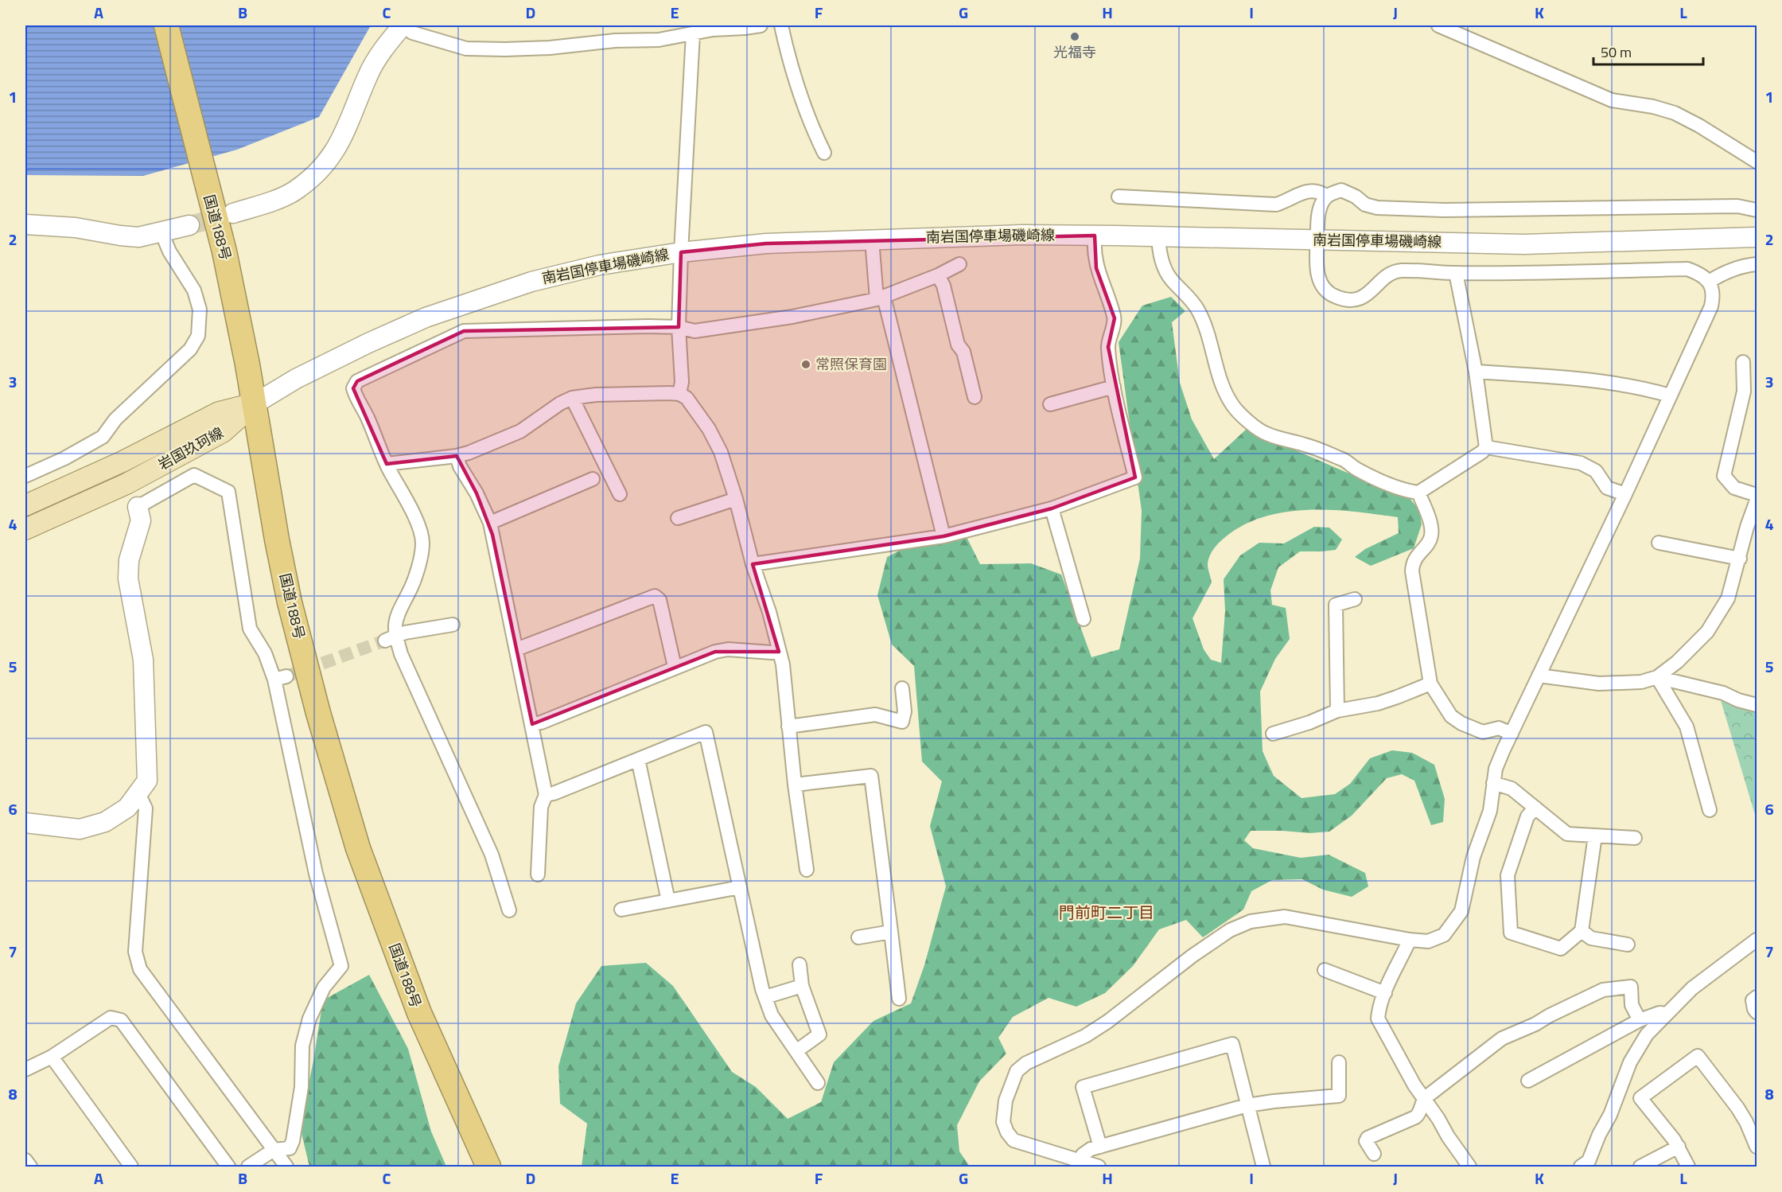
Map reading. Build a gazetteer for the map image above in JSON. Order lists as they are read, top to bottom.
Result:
{
  "streets": {
    "highway": ["国道188号"],
    "main road": ["南岩国停車場磯崎線", "岩国玖珂線"]
  },
  "crossings": [
    ["国道188号", "南岩国停車場磯崎線"],
    ["国道188号", "岩国玖珂線"],
    ["南岩国停車場磯崎線", "岩国玖珂線"]
  ],
  "districts": ["門前町二丁目"],
  "places": ["光福寺", "常照保育園"],
  "scale_bar": "50 m",
  "grid": {
    "columns": [
      "A",
      "B",
      "C",
      "D",
      "E",
      "F",
      "G",
      "H",
      "I",
      "J",
      "K",
      "L"
    ],
    "rows": [
      "1",
      "2",
      "3",
      "4",
      "5",
      "6",
      "7",
      "8"
    ]
  }
}
